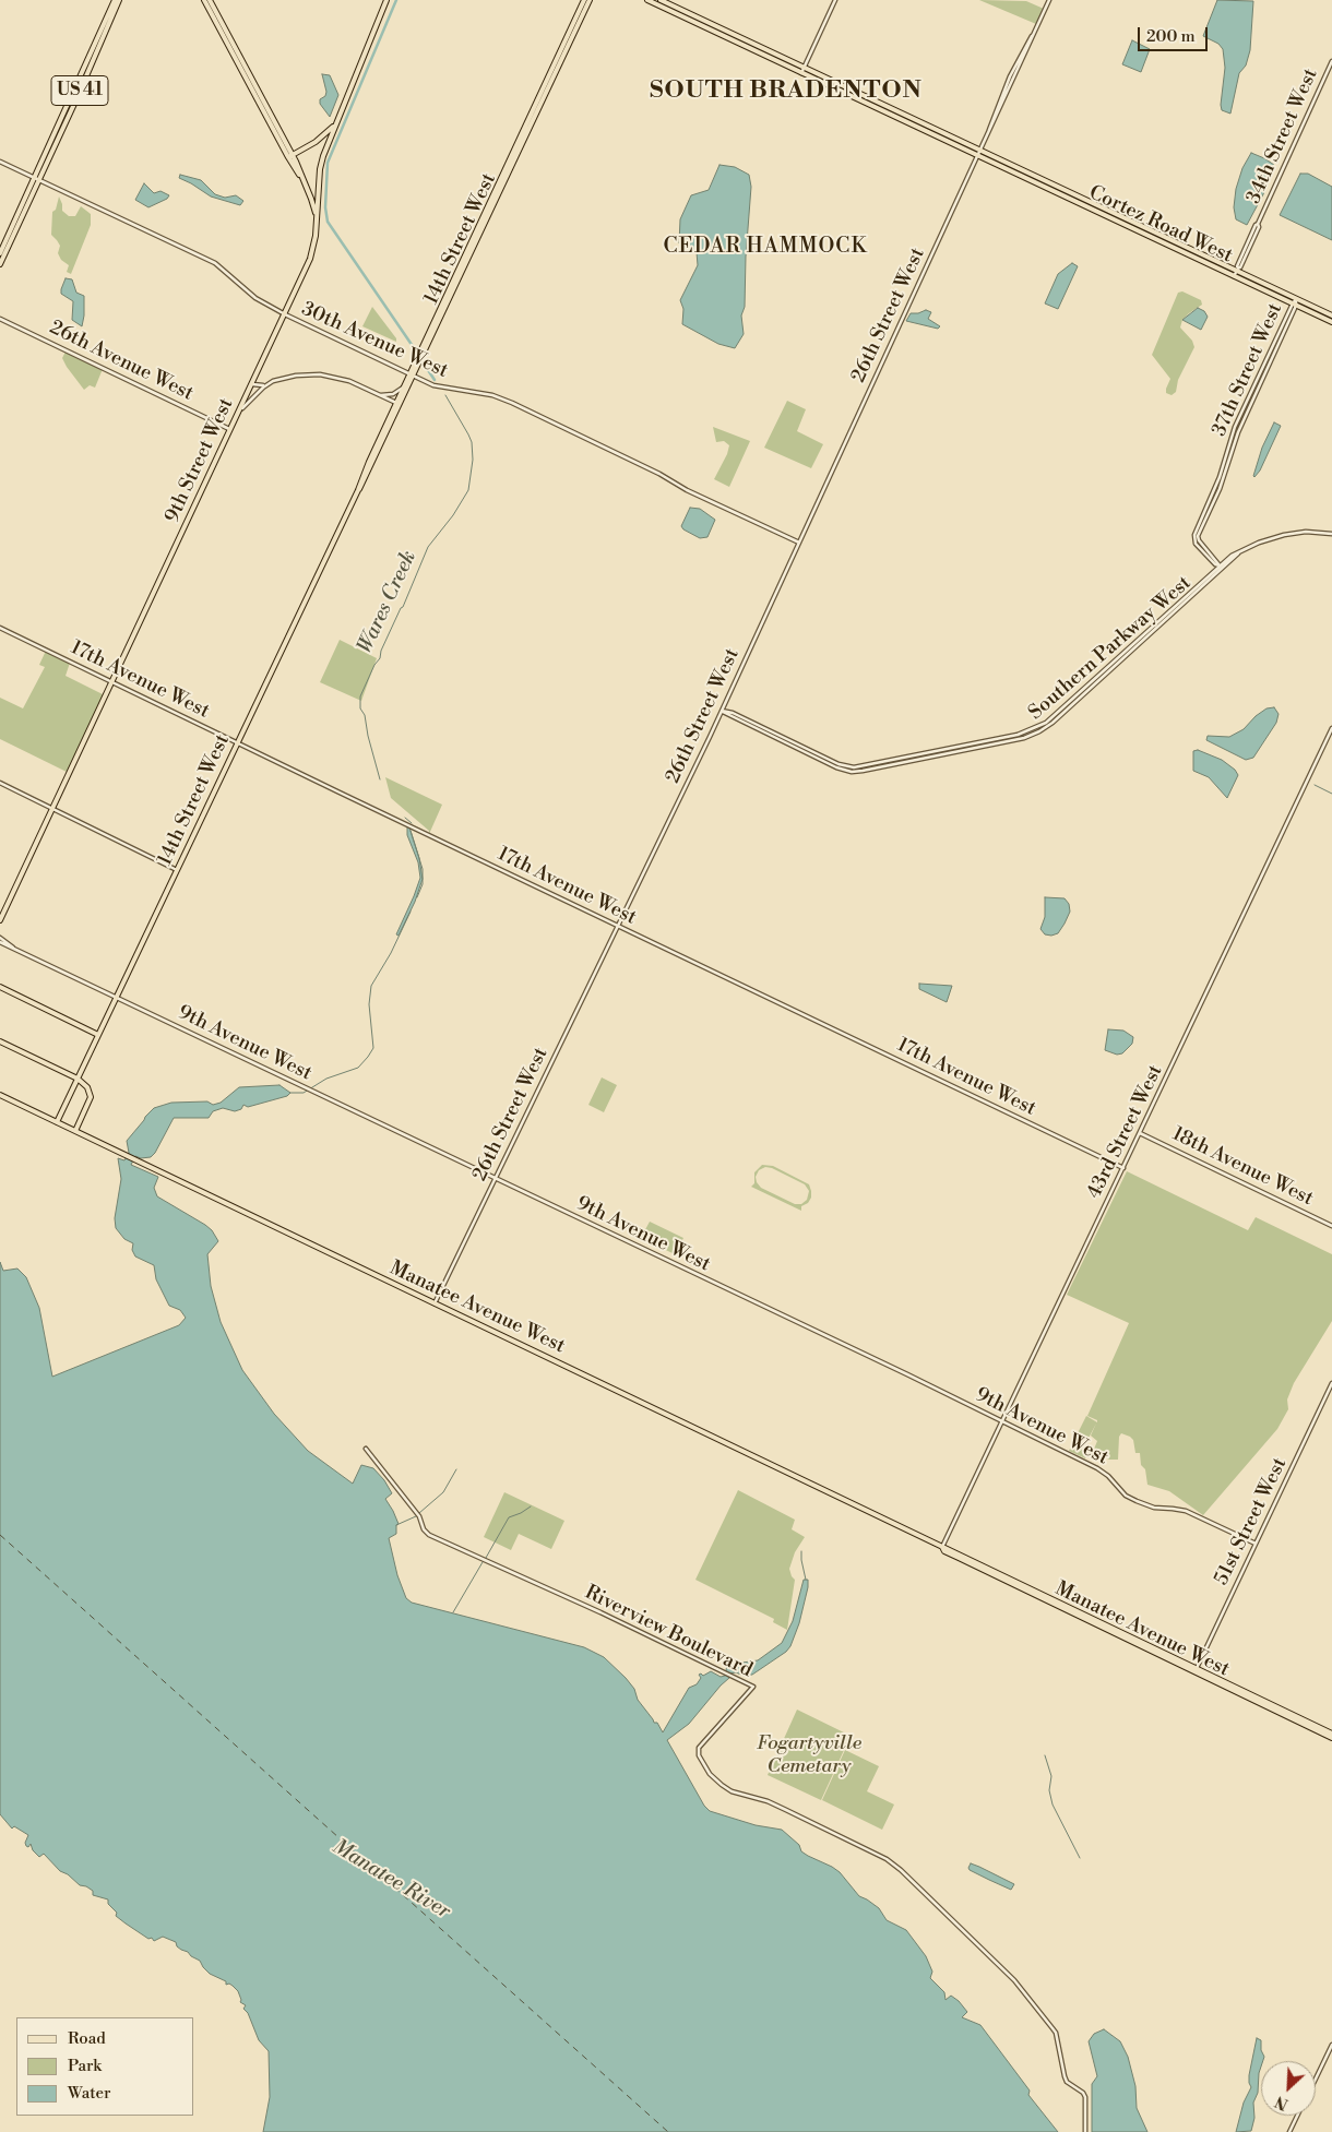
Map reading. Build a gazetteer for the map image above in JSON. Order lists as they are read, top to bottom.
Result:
{
  "streets": {
    "main road": [
      "US 41",
      "Cortez Road West",
      "14th Street West",
      "9th Street West",
      "Manatee Avenue West"
    ],
    "street": [
      "34th Street West",
      "26th Street West",
      "30th Avenue West",
      "26th Avenue West",
      "37th Street West",
      "Southern Parkway West",
      "17th Avenue West",
      "9th Avenue West",
      "43rd Street West",
      "18th Avenue West",
      "51st Street West",
      "Riverview Boulevard"
    ]
  },
  "crossings": [
    ["US 41", "30th Avenue West"],
    ["34th Street West", "Cortez Road West"],
    ["Cortez Road West", "26th Street West"],
    ["Cortez Road West", "37th Street West"],
    ["14th Street West", "30th Avenue West"],
    ["14th Street West", "17th Avenue West"],
    ["14th Street West", "9th Avenue West"],
    ["14th Street West", "Manatee Avenue West"],
    ["26th Street West", "30th Avenue West"],
    ["26th Street West", "Southern Parkway West"],
    ["26th Street West", "17th Avenue West"],
    ["26th Street West", "9th Avenue West"],
    ["26th Street West", "Manatee Avenue West"],
    ["30th Avenue West", "9th Street West"],
    ["26th Avenue West", "9th Street West"],
    ["37th Street West", "Southern Parkway West"],
    ["9th Street West", "17th Avenue West"],
    ["17th Avenue West", "43rd Street West"],
    ["9th Avenue West", "43rd Street West"],
    ["9th Avenue West", "51st Street West"],
    ["43rd Street West", "18th Avenue West"],
    ["43rd Street West", "Manatee Avenue West"],
    ["Manatee Avenue West", "51st Street West"]
  ],
  "districts": ["SOUTH BRADENTON", "CEDAR HAMMOCK"],
  "water": ["Wares Creek", "Manatee River"],
  "parks": ["Fogartyville Cemetary"],
  "legend": ["Road", "Park", "Water"],
  "scale_bar": "200 m",
  "north": "bottom left"
}
